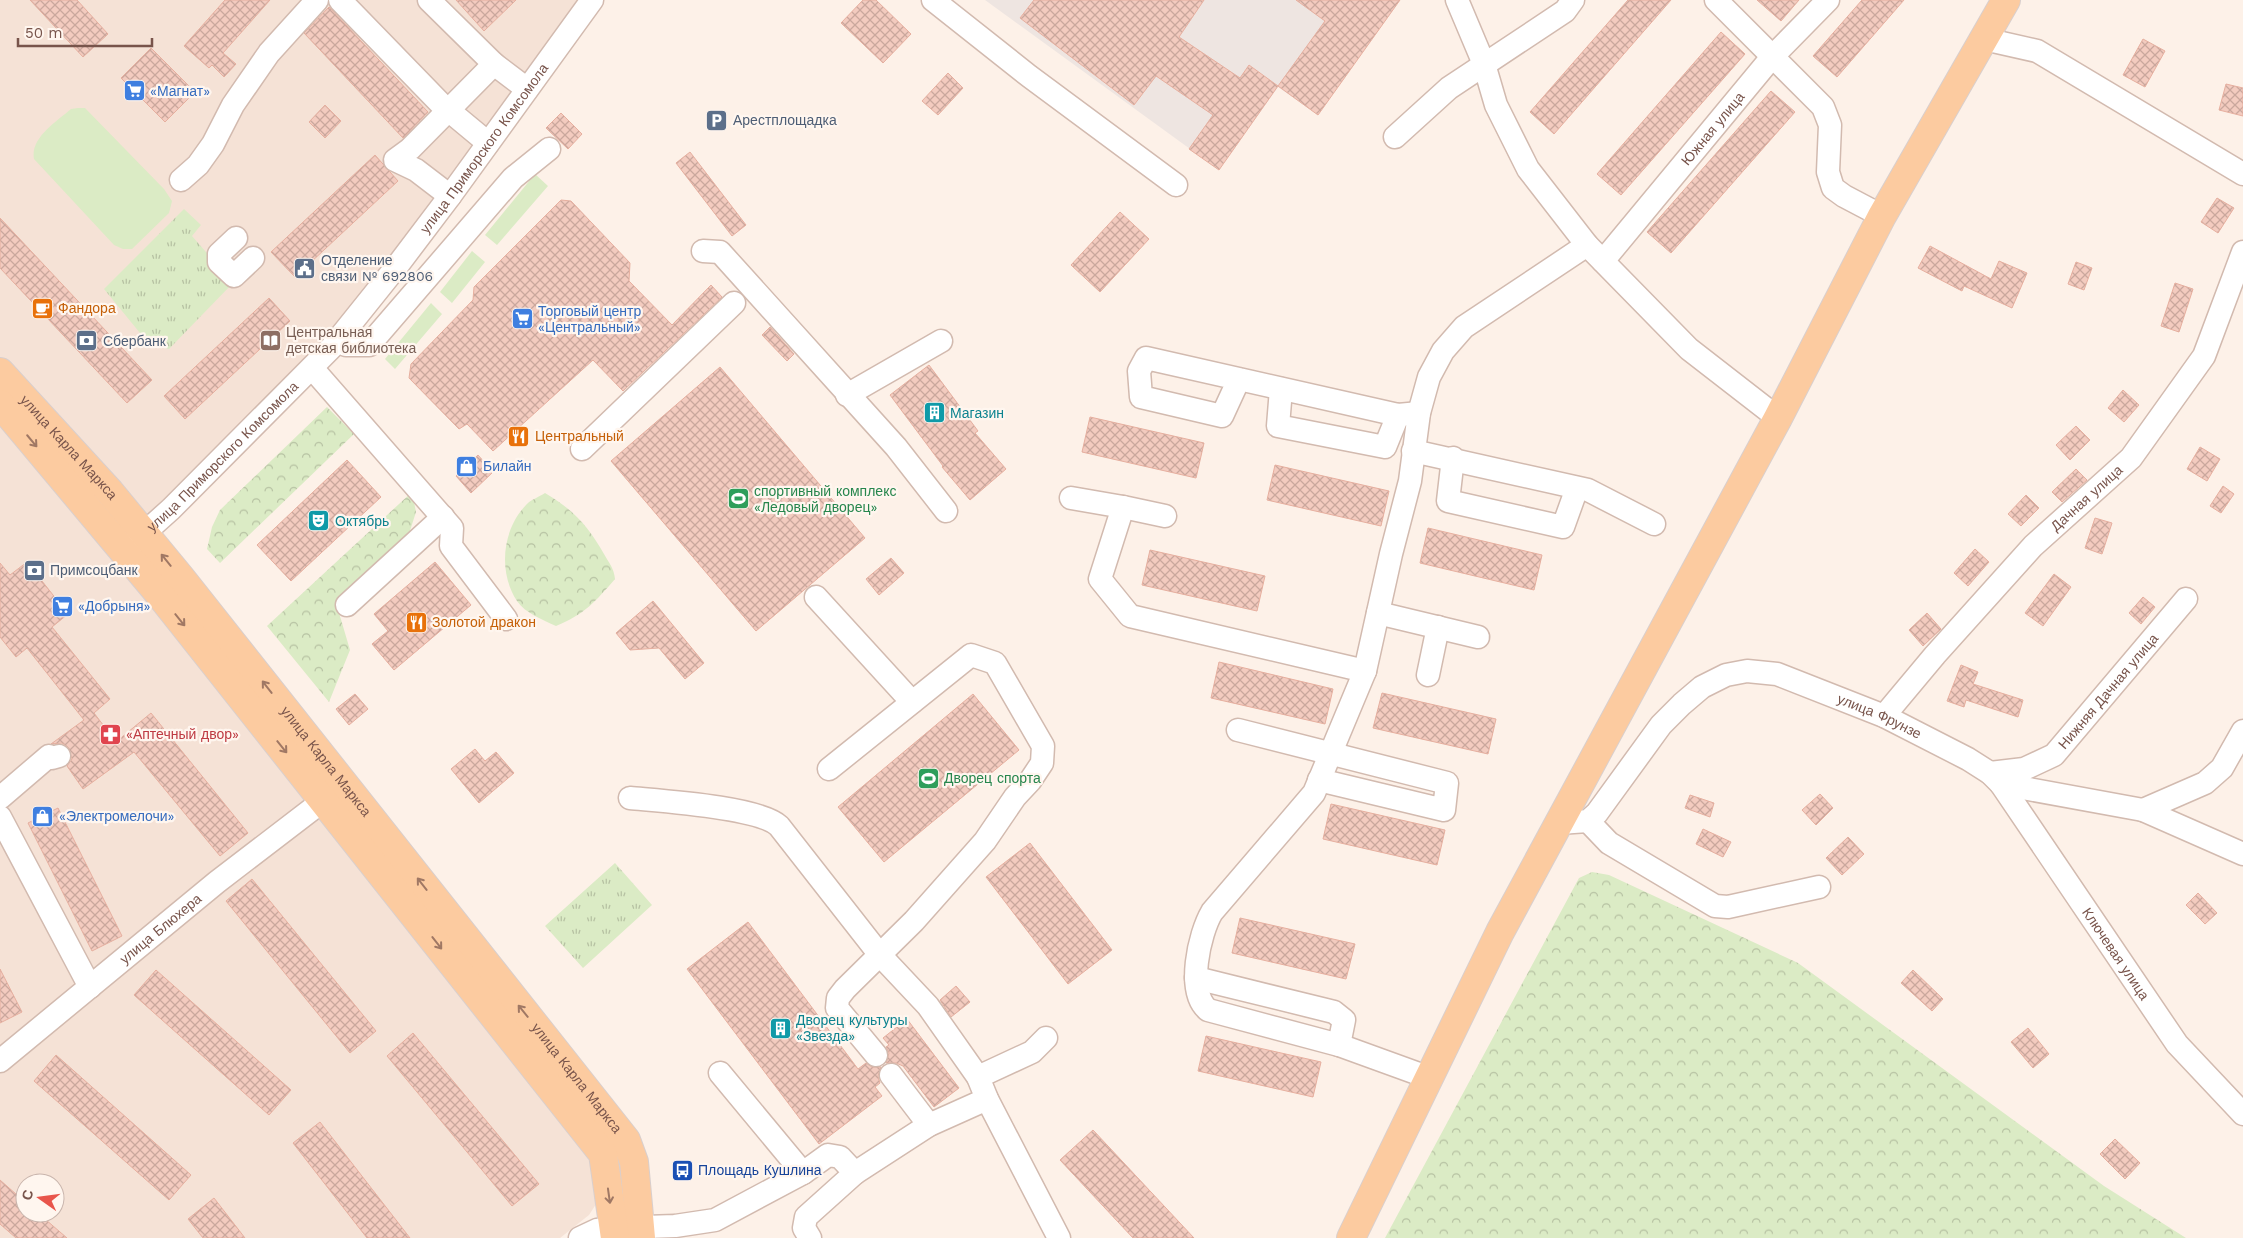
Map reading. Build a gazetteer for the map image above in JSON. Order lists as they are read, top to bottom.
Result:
{
  "streets": {
    "main road": ["улица Карла Маркса"],
    "street": [
      "Южная улица",
      "улица Приморского Комсомола",
      "Дачная улица",
      "Нижняя Дачная улица",
      "улица Фрунзе",
      "улица Блюхера",
      "Ключевая улица"
    ]
  },
  "crossings": [
    ["улица Приморского Комсомола", "улица Карла Маркса"],
    ["улица Карла Маркса", "улица Блюхера"],
    ["Дачная улица", "улица Фрунзе"],
    ["Нижняя Дачная улица", "улица Фрунзе"],
    ["Нижняя Дачная улица", "Ключевая улица"],
    ["улица Фрунзе", "Ключевая улица"]
  ],
  "places": {
    "supermarket": ["«Магнат»", "Торговый центр «Центральный»", "«Добрыня»"],
    "parking": ["Арестплощадка"],
    "public building": ["Отделение связи № 692806"],
    "cafe": ["Фандора"],
    "library": ["Центральная детская библиотека"],
    "bank": ["Сбербанк", "Примсоцбанк"],
    "building": ["Магазин", "Дворец культуры «Звезда»"],
    "restaurant": ["Центральный", "Золотой дракон"],
    "shop": ["Билайн", "«Электромелочи»"],
    "sports": ["спортивный комплекс «Ледовый дворец»", "Дворец спорта"],
    "theatre": ["Октябрь"],
    "pharmacy": ["«Аптечный двор»"],
    "bus stop": ["Площадь Кушлина"]
  },
  "scale_bar": "50 m",
  "north": "left"
}
